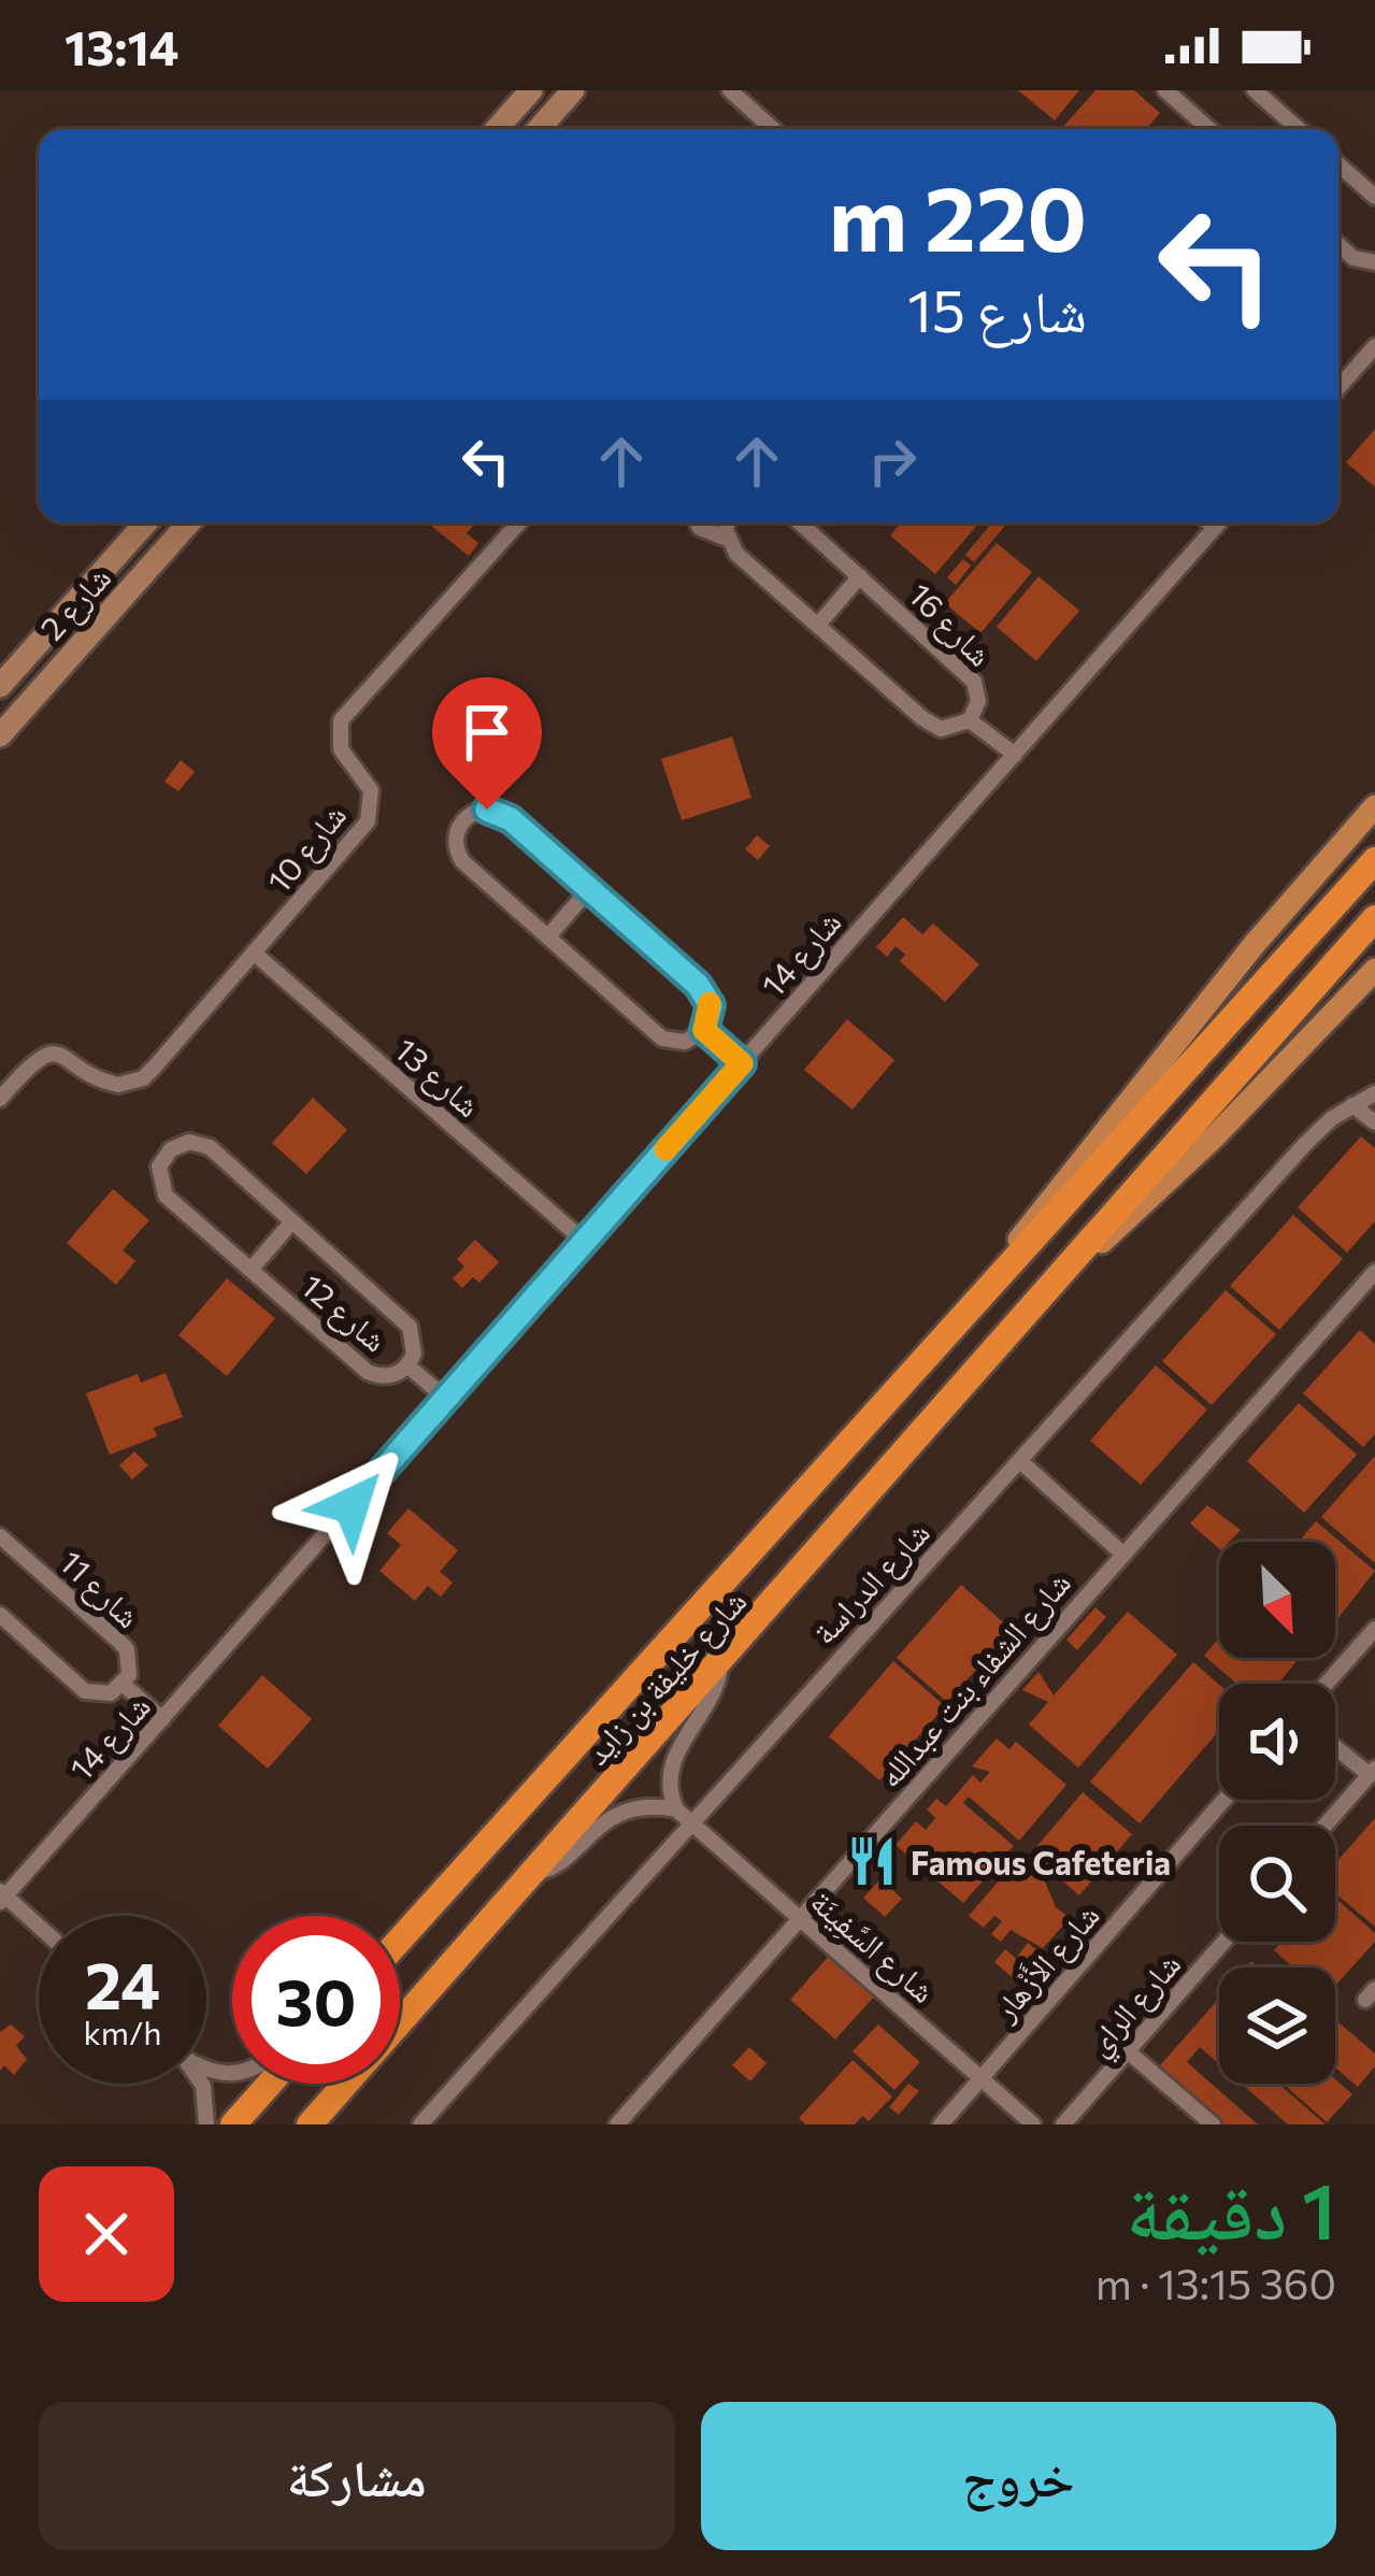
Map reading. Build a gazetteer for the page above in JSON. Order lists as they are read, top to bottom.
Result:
{
  "streets": {
    "highway": ["شارع خليفة بن زايد"],
    "street": [
      "شارع 2",
      "شارع 16",
      "شارع 10",
      "شارع 14",
      "شارع 13",
      "شارع 12",
      "شارع الدراسة",
      "شارع 11",
      "شارع الشفاء بنت عبدالله",
      "شارع السَّفِينَة",
      "شارع الأَزْهار",
      "شارع الراي"
    ]
  },
  "crossings": [
    ["شارع 16", "شارع 14"],
    ["شارع 10", "شارع 13"],
    ["شارع 14", "شارع 13"],
    ["شارع 14", "شارع 12"],
    ["شارع الدراسة", "شارع السَّفِينَة"],
    ["شارع الشفاء بنت عبدالله", "شارع السَّفِينَة"],
    ["شارع السَّفِينَة", "شارع الأَزْهار"]
  ],
  "places": {
    "restaurant": ["Famous Cafeteria"]
  },
  "north": "bottom right",
  "page": {
    "status": "13:14",
    "turn": ["220 m", "شارع 15"],
    "speed": "24 km/h",
    "limit": "30",
    "heading": ["1 دقيقة", "360 m · 13:15"],
    "buttons": ["خروج", "مشاركة"]
  }
}
